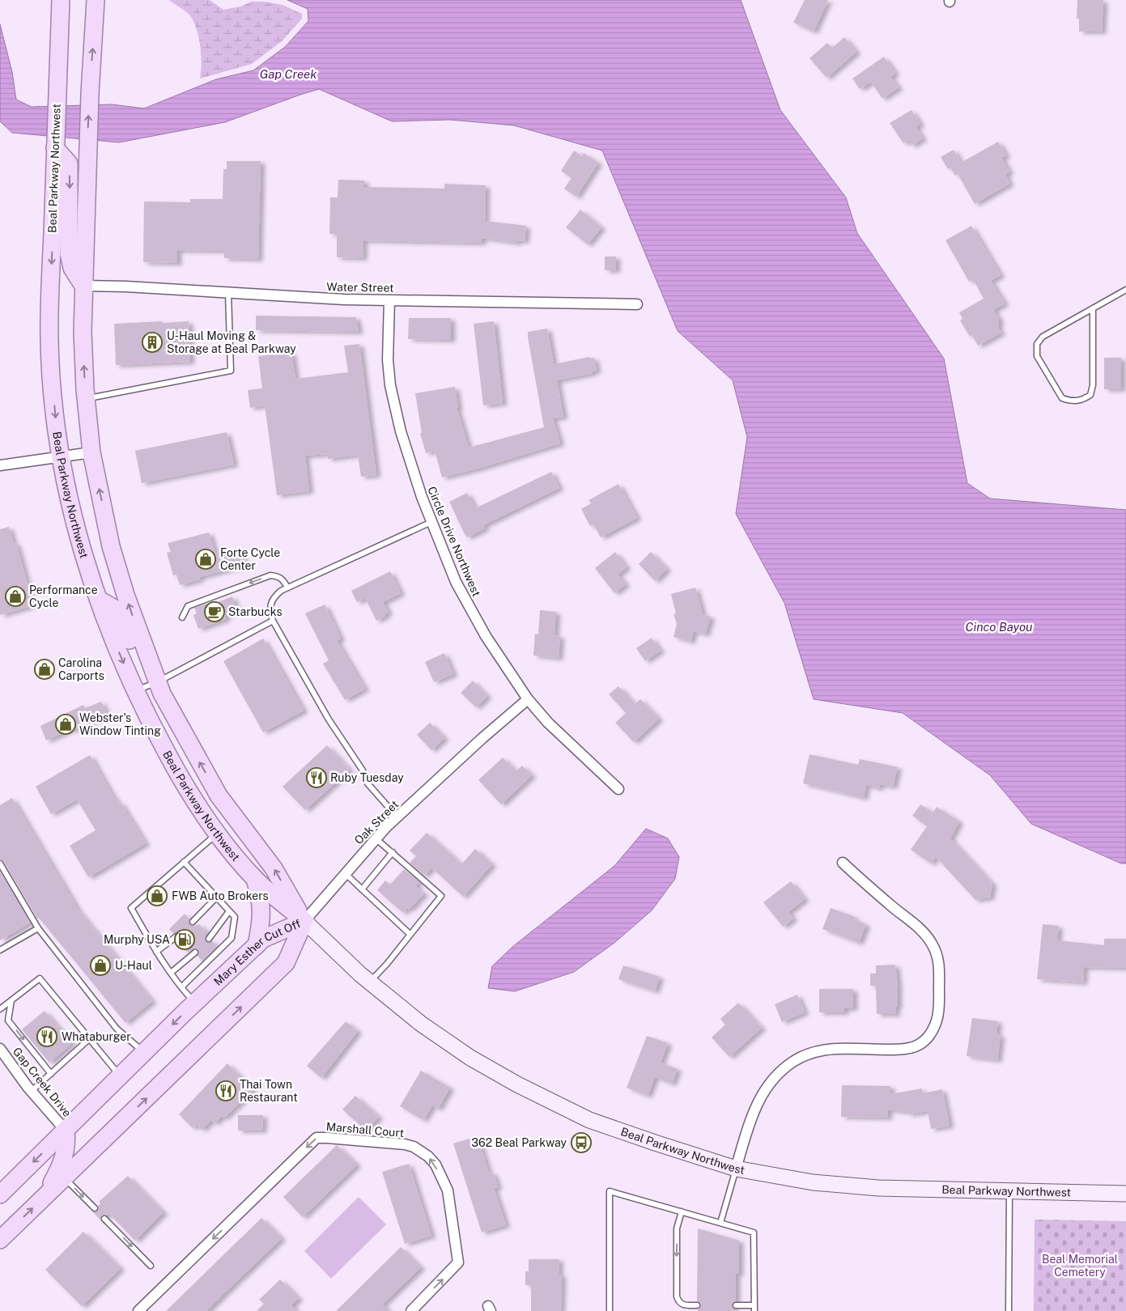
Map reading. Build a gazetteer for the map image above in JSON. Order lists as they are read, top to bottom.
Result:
{
  "streets": {
    "main road": ["Beal Parkway Northwest", "Mary Esther Cut Off"],
    "street": [
      "Water Street",
      "Circle Drive Northwest",
      "Oak Street",
      "Gap Creek Drive",
      "Marshall Court"
    ]
  },
  "crossings": [
    ["Beal Parkway Northwest", "Water Street"],
    ["Beal Parkway Northwest", "Oak Street"],
    ["Beal Parkway Northwest", "Mary Esther Cut Off"],
    ["Water Street", "Circle Drive Northwest"],
    ["Circle Drive Northwest", "Oak Street"],
    ["Oak Street", "Mary Esther Cut Off"],
    ["Mary Esther Cut Off", "Gap Creek Drive"]
  ],
  "water": ["Gap Creek", "Cinco Bayou"],
  "parks": ["Beal Memorial Cemetery"],
  "places": {
    "building": ["U-Haul Moving & Storage at Beal Parkway"],
    "shop": [
      "Forte Cycle Center",
      "Performance Cycle",
      "Carolina Carports",
      "Webster's Window Tinting",
      "FWB Auto Brokers",
      "U-Haul"
    ],
    "cafe": ["Starbucks"],
    "restaurant": ["Ruby Tuesday", "Whataburger", "Thai Town Restaurant"],
    "fuel station": ["Murphy USA"],
    "bus stop": ["362 Beal Parkway"]
  }
}
